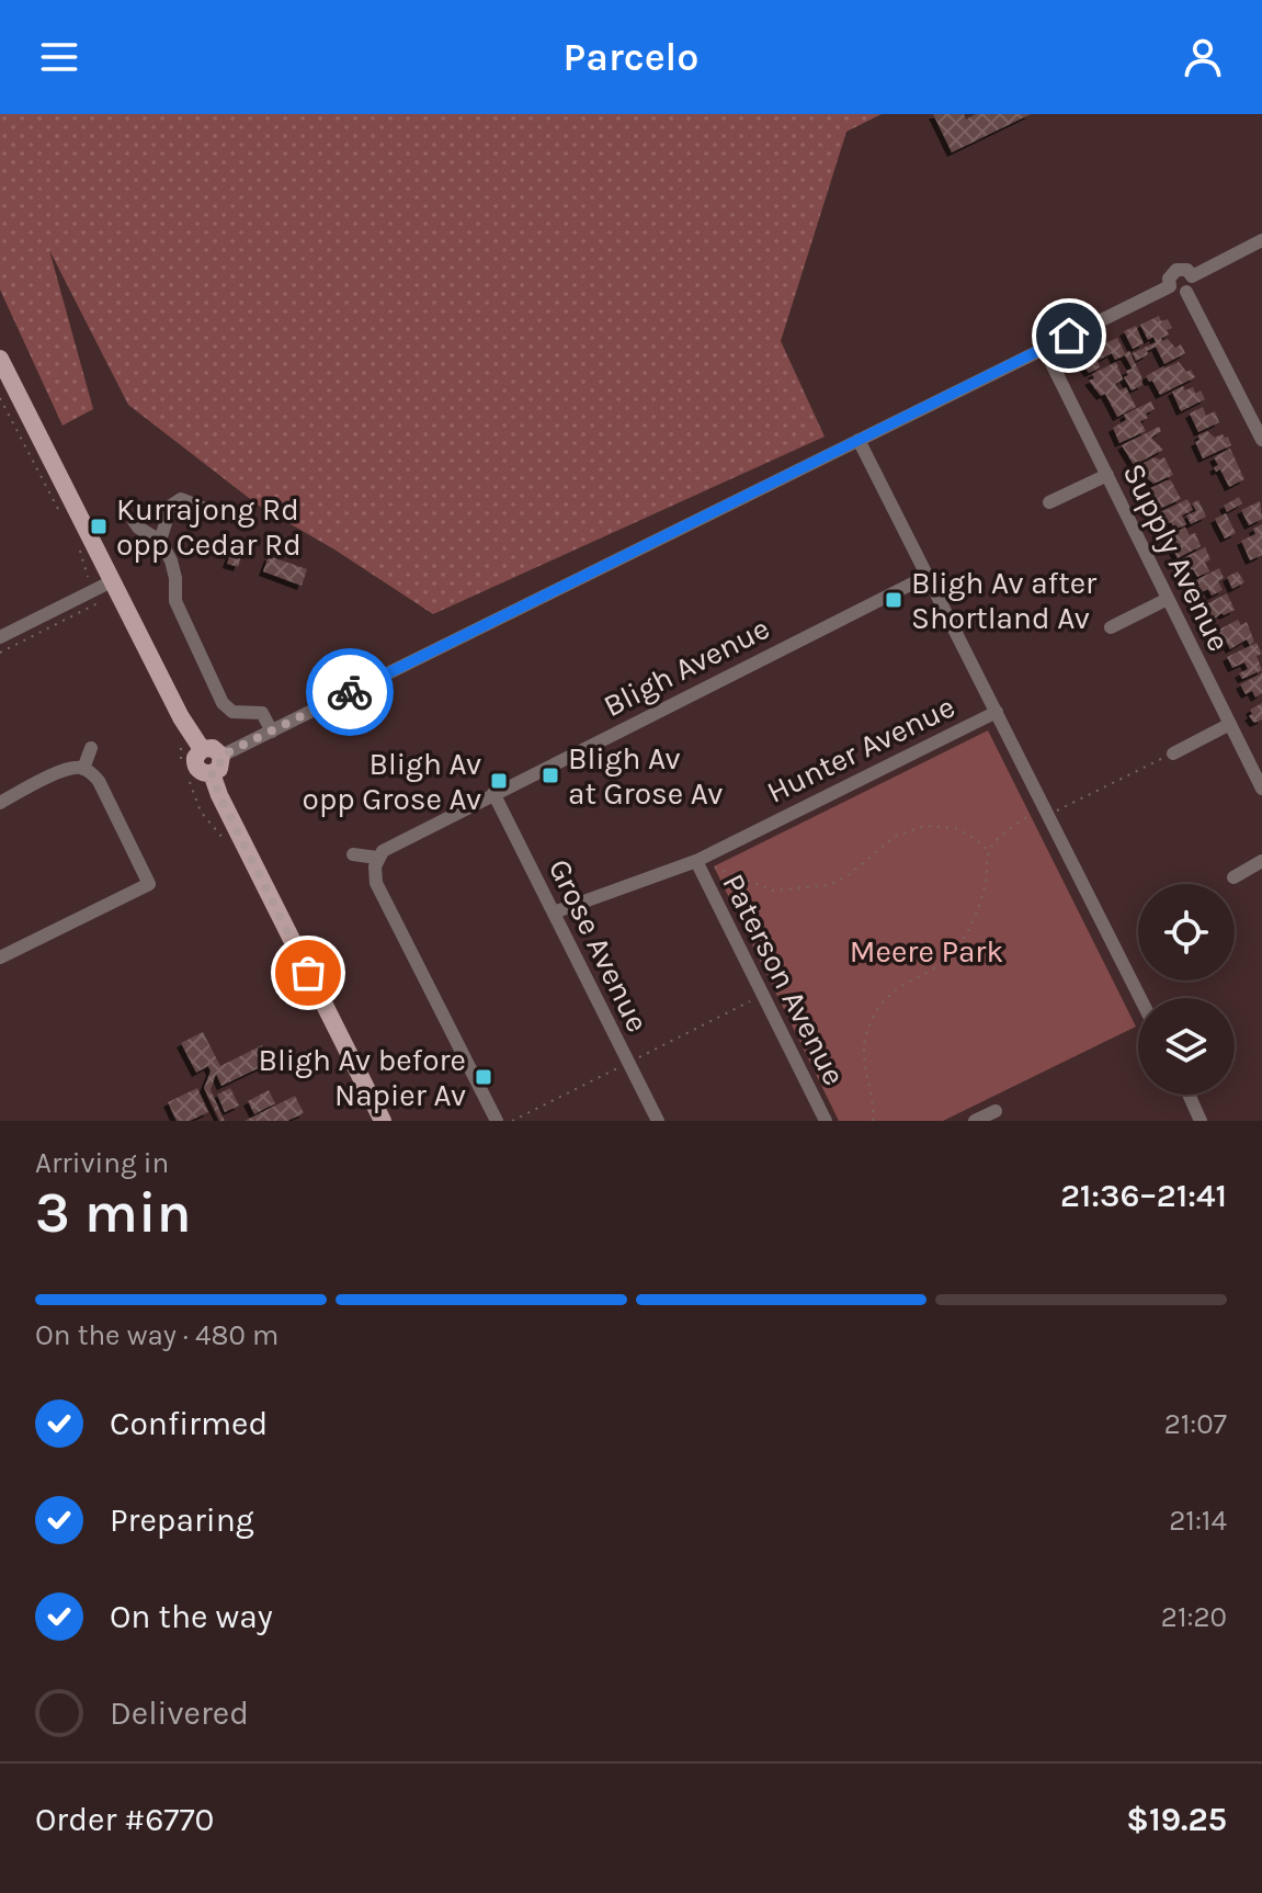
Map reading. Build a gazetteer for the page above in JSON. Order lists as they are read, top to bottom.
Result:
{
  "streets": {
    "street": [
      "Supply Avenue",
      "Bligh Avenue",
      "Hunter Avenue",
      "Grose Avenue",
      "Paterson Avenue"
    ]
  },
  "crossings": [
    ["Bligh Avenue", "Grose Avenue"],
    ["Hunter Avenue", "Grose Avenue"],
    ["Hunter Avenue", "Paterson Avenue"]
  ],
  "parks": ["Meere Park"],
  "places": {
    "transit": [
      "Kurrajong Rd opp Cedar Rd",
      "Bligh Av after Shortland Av",
      "Bligh Av at Grose Av",
      "Bligh Av opp Grose Av",
      "Bligh Av before Napier Av"
    ]
  },
  "page": {
    "header": "Parcelo",
    "heading": ["3 min", "Arriving in", "21:36–21:41"],
    "panel": ["Order #6770", "$19.25"],
    "bar": "On the way · 480 m",
    "list": [
      ["Confirmed", "21:07"],
      ["Preparing", "21:14"],
      ["On the way", "21:20"],
      "Delivered"
    ]
  }
}
